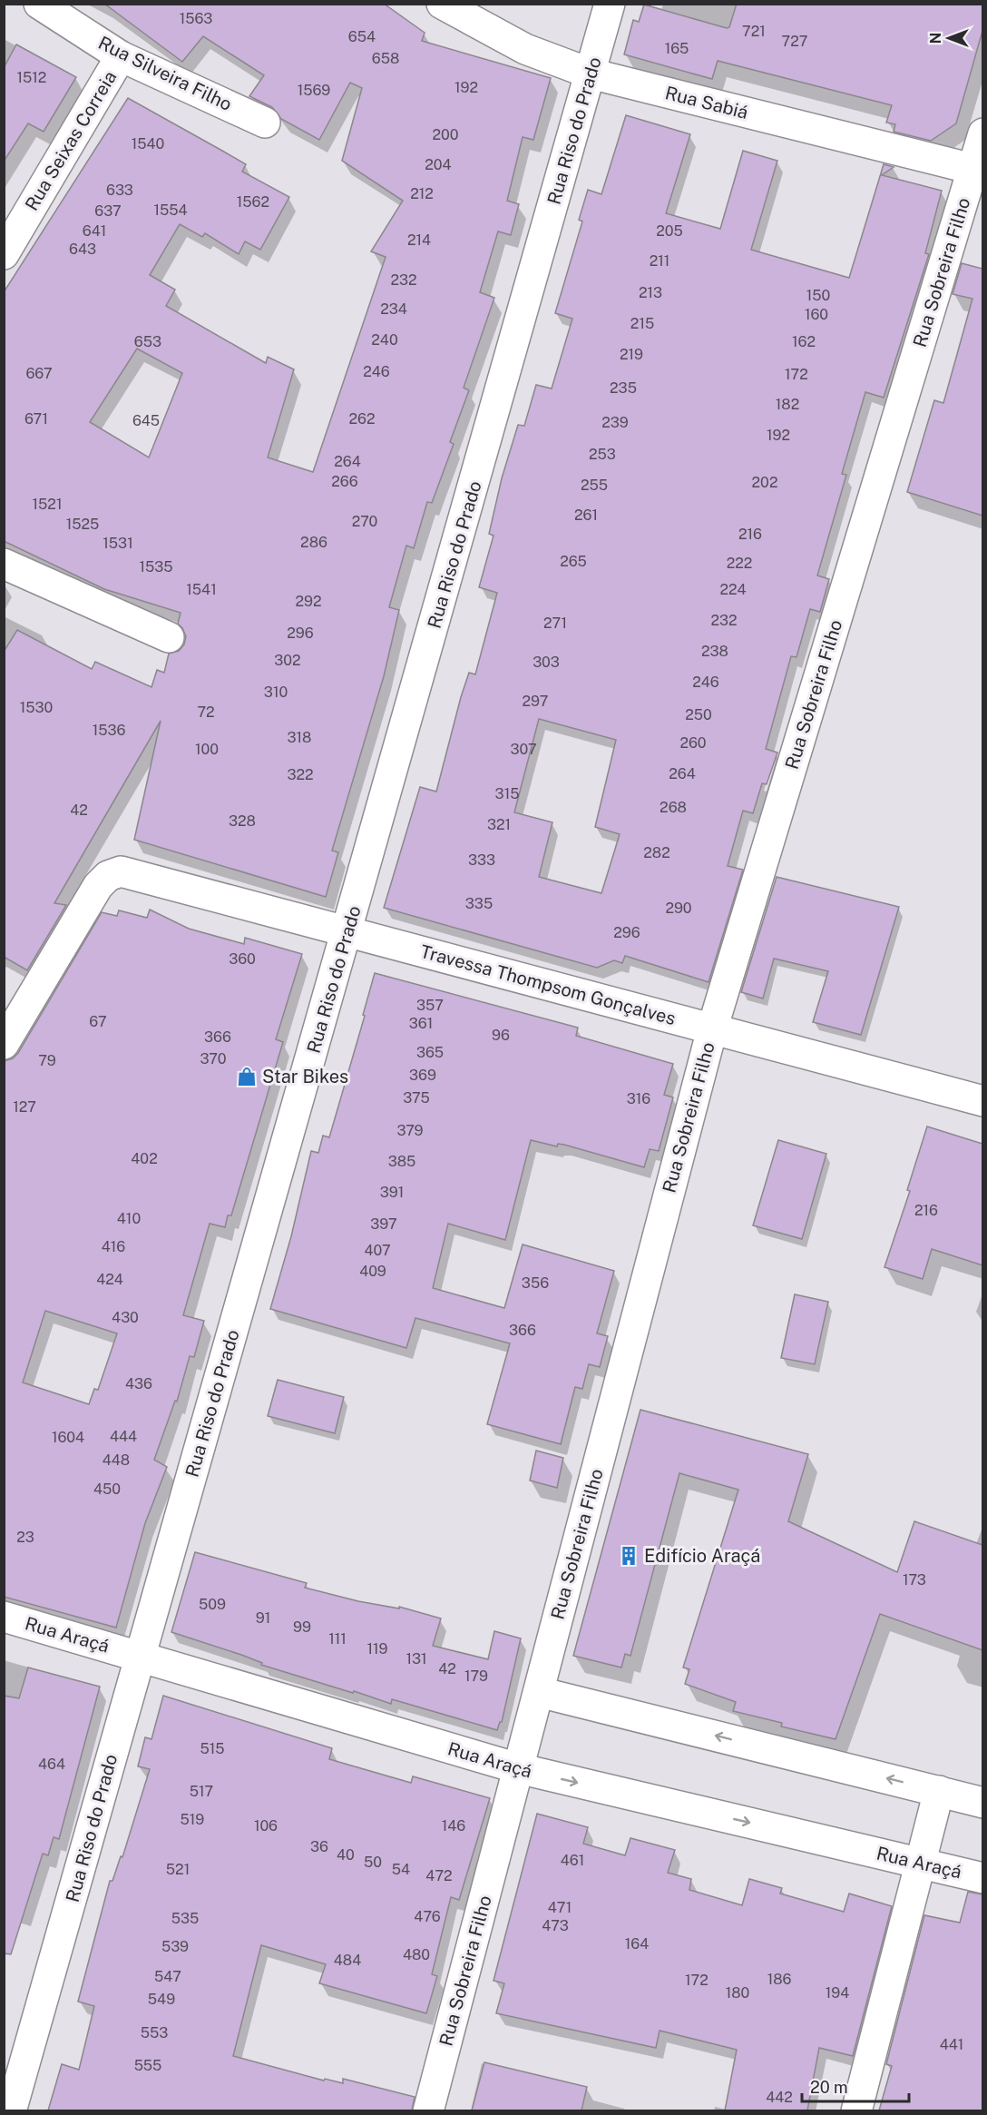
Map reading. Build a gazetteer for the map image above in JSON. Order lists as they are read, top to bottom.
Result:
{
  "streets": {
    "street": [
      "Rua Silveira Filho",
      "Rua Sabiá",
      "Rua Riso do Prado",
      "Rua Seixas Correia",
      "Rua Sobreira Filho",
      "Travessa Thompsom Gonçalves",
      "Rua Araçá"
    ]
  },
  "crossings": [
    ["Rua Silveira Filho", "Rua Seixas Correia"],
    ["Rua Sabiá", "Rua Riso do Prado"],
    ["Rua Sabiá", "Rua Sobreira Filho"],
    ["Rua Riso do Prado", "Travessa Thompsom Gonçalves"],
    ["Rua Riso do Prado", "Rua Araçá"],
    ["Rua Sobreira Filho", "Travessa Thompsom Gonçalves"],
    ["Rua Sobreira Filho", "Rua Araçá"]
  ],
  "places": {
    "shop": ["Star Bikes"],
    "building": ["Edifício Araçá"]
  },
  "house_numbers": [
    "1563",
    "721",
    "654",
    "727",
    "165",
    "658",
    "1512",
    "192",
    "1569",
    "200",
    "1540",
    "204",
    "633",
    "212",
    "1562",
    "1554",
    "637",
    "641",
    "205",
    "214",
    "643",
    "211",
    "232",
    "213",
    "150",
    "234",
    "160",
    "215",
    "240",
    "653",
    "162",
    "219",
    "246",
    "667",
    "172",
    "235",
    "182",
    "671",
    "262",
    "645",
    "239",
    "192",
    "253",
    "264",
    "266",
    "202",
    "255",
    "1521",
    "261",
    "270",
    "1525",
    "216",
    "286",
    "1531",
    "265",
    "222",
    "1535",
    "1541",
    "224",
    "292",
    "232",
    "271",
    "296",
    "238",
    "302",
    "303",
    "246",
    "310",
    "297",
    "1530",
    "72",
    "250",
    "1536",
    "318",
    "260",
    "100",
    "307",
    "264",
    "322",
    "315",
    "268",
    "42",
    "328",
    "321",
    "282",
    "333",
    "335",
    "290",
    "296",
    "360",
    "357",
    "67",
    "361",
    "96",
    "366",
    "365",
    "370",
    "79",
    "369",
    "375",
    "316",
    "127",
    "379",
    "402",
    "385",
    "391",
    "216",
    "410",
    "397",
    "416",
    "407",
    "409",
    "424",
    "356",
    "430",
    "366",
    "436",
    "444",
    "1604",
    "448",
    "450",
    "23",
    "173",
    "509",
    "91",
    "99",
    "111",
    "119",
    "131",
    "42",
    "179",
    "515",
    "464",
    "517",
    "519",
    "106",
    "146",
    "36",
    "40",
    "461",
    "50",
    "521",
    "54",
    "472",
    "471",
    "476",
    "535",
    "473",
    "164",
    "539",
    "480",
    "484",
    "547",
    "186",
    "172",
    "180",
    "194",
    "549",
    "553",
    "441",
    "555",
    "442"
  ],
  "scale_bar": "20 m",
  "north": "left"
}
